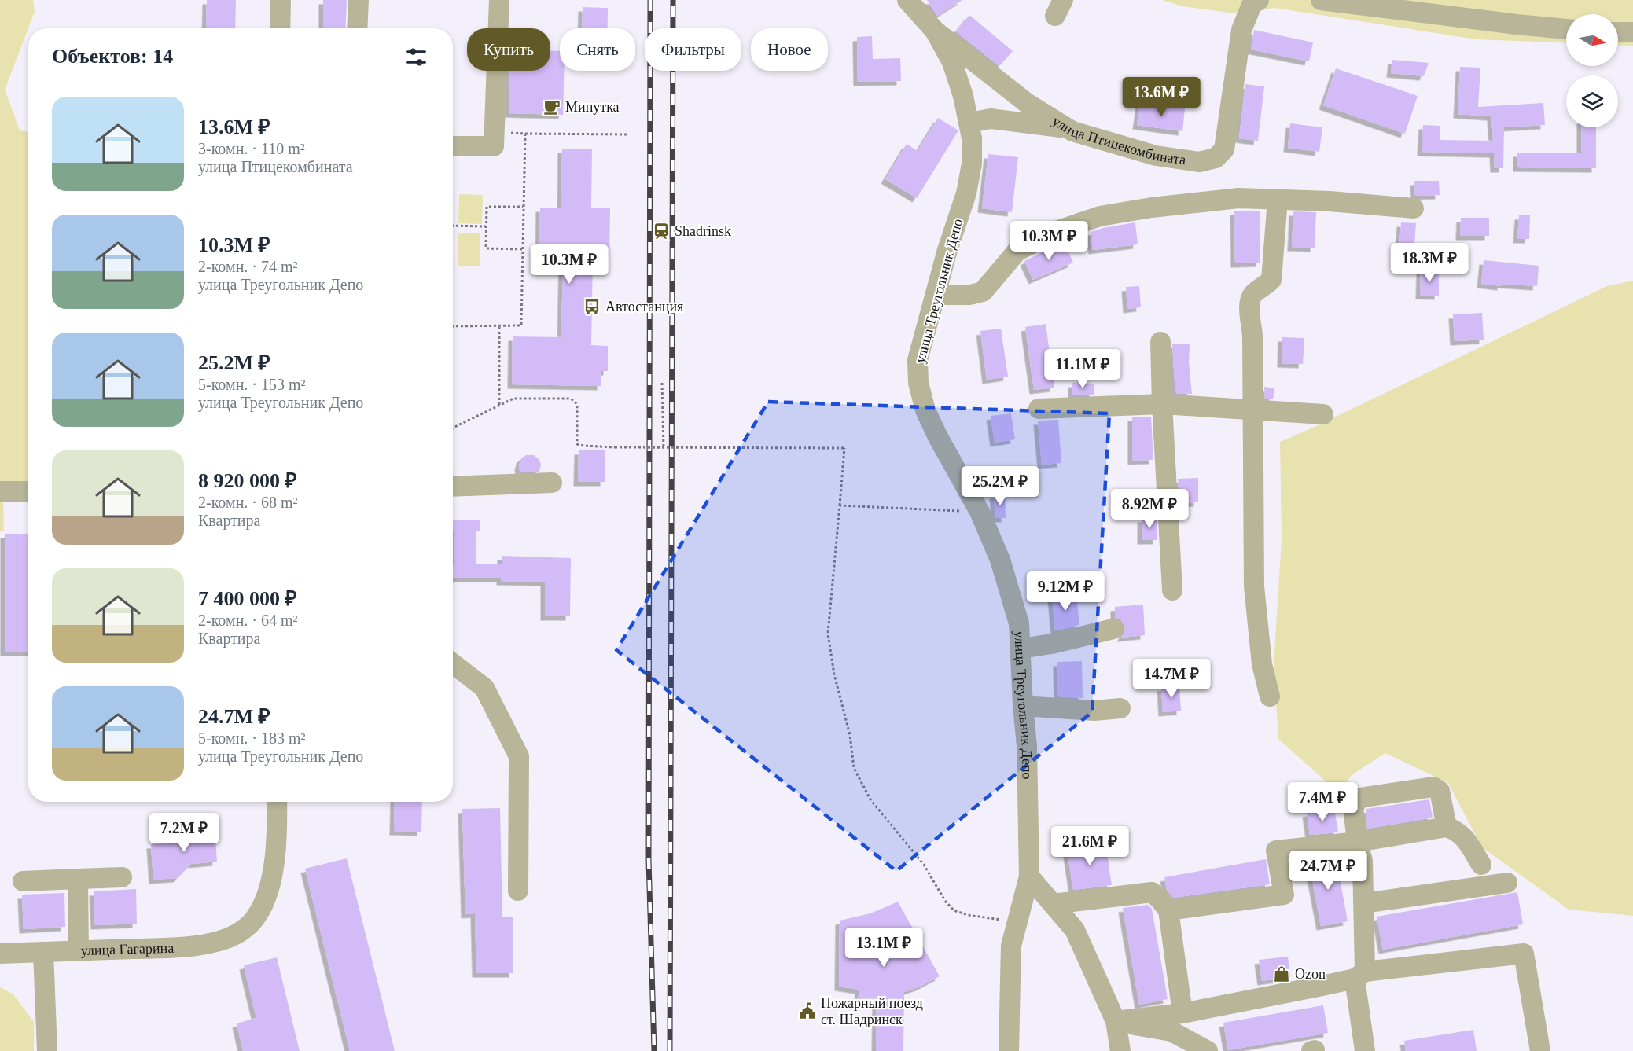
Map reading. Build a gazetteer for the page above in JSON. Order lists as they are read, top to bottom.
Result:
{
  "streets": {
    "street": ["улица Птицекомбината", "улица Треугольник Депо", "улица Гагарина"]
  },
  "crossings": [
    ["улица Птицекомбината", "улица Треугольник Депо"]
  ],
  "places": {
    "cafe": ["Минутка"],
    "station": ["Shadrinsk"],
    "bus stop": ["Автостанция"],
    "shop": ["Ozon"],
    "public building": ["Пожарный поезд ст. Шадринск"]
  },
  "north": "right",
  "page": {
    "chip": [
      "Купить",
      "Снять",
      "Фильтры",
      "Новое"
    ],
    "heading": "Объектов: 14",
    "price": [
      "13.6M ₽",
      "10.3M ₽",
      "18.3M ₽",
      "10.3M ₽",
      "11.1M ₽",
      "25.2M ₽",
      "8.92M ₽",
      "9.12M ₽",
      "14.7M ₽",
      "7.4M ₽",
      "7.2M ₽",
      "21.6M ₽",
      "24.7M ₽",
      "13.1M ₽"
    ],
    "list": [
      {
        "name": "13.6M ₽",
        "note": "3-комн. · 110 m² · улица Птицекомбината"
      },
      {
        "name": "10.3M ₽",
        "note": "2-комн. · 74 m² · улица Треугольник Депо"
      },
      {
        "name": "25.2M ₽",
        "note": "5-комн. · 153 m² · улица Треугольник Депо"
      },
      {
        "name": "8 920 000 ₽",
        "note": "2-комн. · 68 m² · Квартира"
      },
      {
        "name": "7 400 000 ₽",
        "note": "2-комн. · 64 m² · Квартира"
      },
      {
        "name": "24.7M ₽",
        "note": "5-комн. · 183 m² · улица Треугольник Депо"
      }
    ]
  }
}
